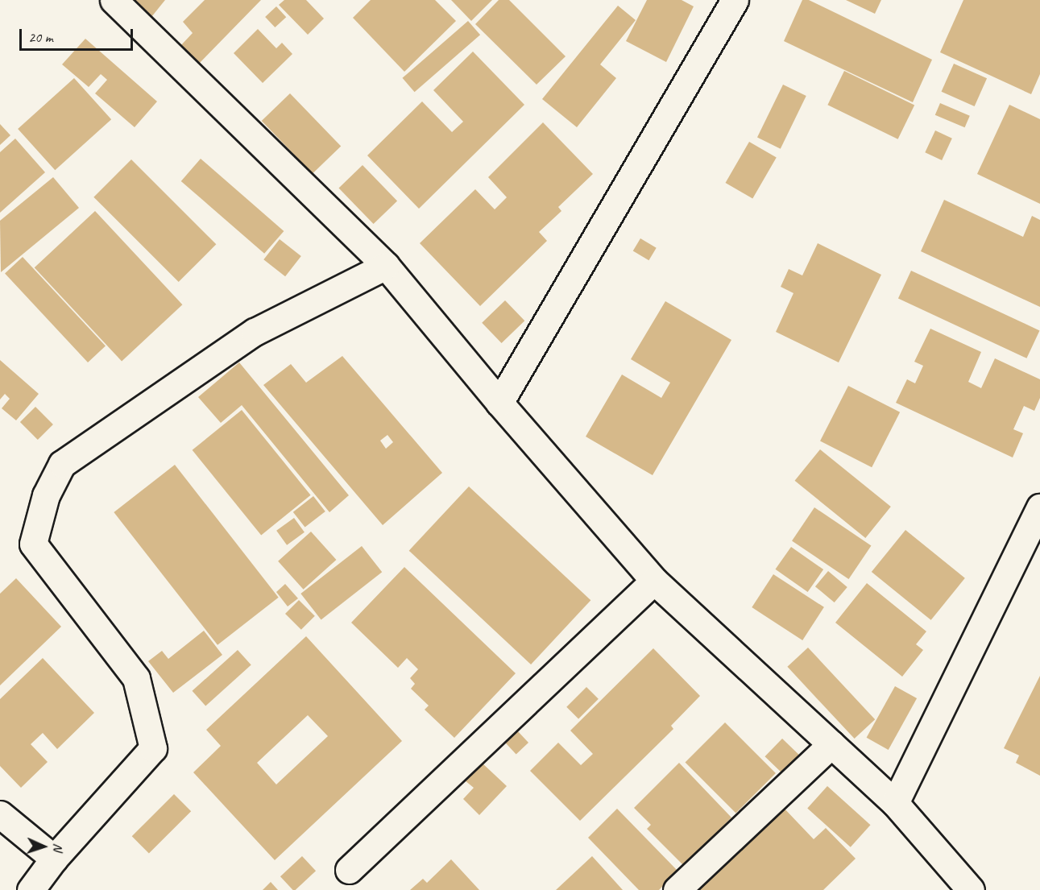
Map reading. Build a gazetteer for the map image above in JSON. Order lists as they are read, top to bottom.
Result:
{
  "scale_bar": "20 m",
  "north": "right"
}
